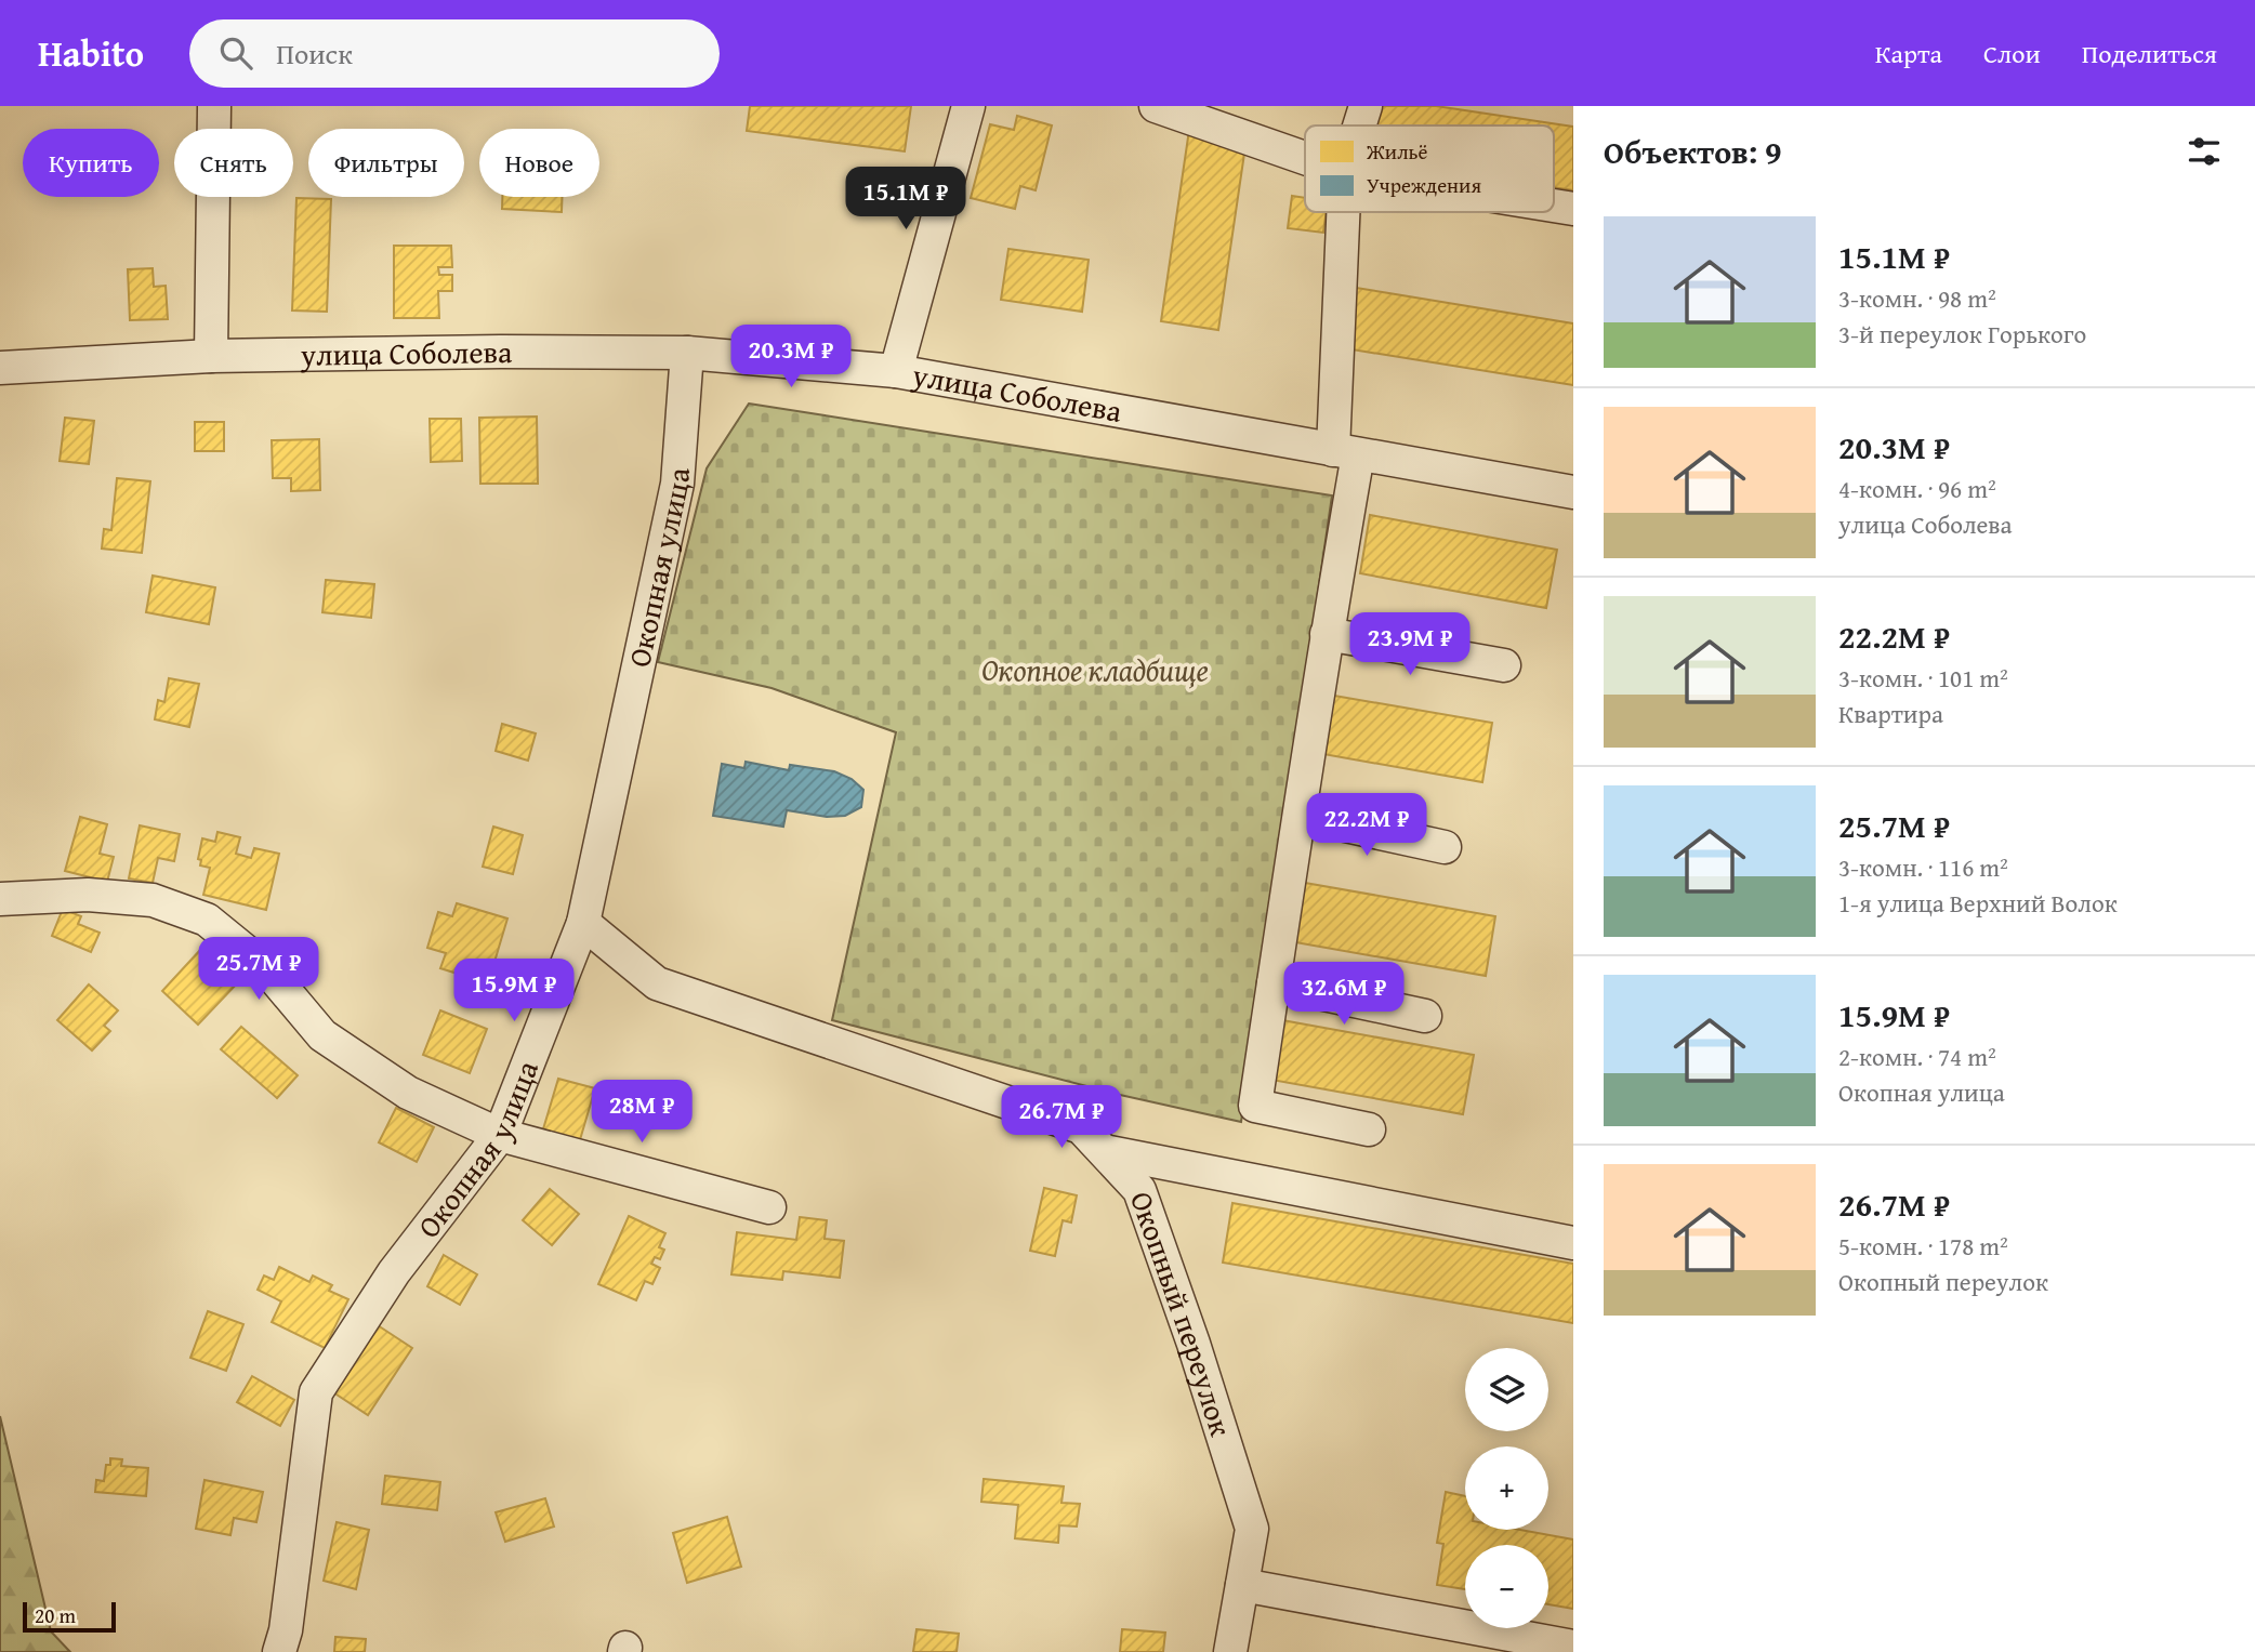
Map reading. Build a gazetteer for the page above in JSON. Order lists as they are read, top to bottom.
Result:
{
  "streets": {
    "street": ["улица Соболева", "Окопная улица", "Окопный переулок"]
  },
  "crossings": [
    ["улица Соболева", "Окопная улица"],
    ["Окопная улица", "Окопный переулок"]
  ],
  "parks": ["Окопное кладбище"],
  "legend": ["Жильё", "Учреждения"],
  "scale_bar": "20 m",
  "page": {
    "header": "Habito",
    "search": "Поиск",
    "nav": ["Карта", "Слои", "Поделиться"],
    "heading": "Объектов: 9",
    "chip": [
      "Купить",
      "Снять",
      "Фильтры",
      "Новое"
    ],
    "price": [
      "15.1M ₽",
      "20.3M ₽",
      "23.9M ₽",
      "22.2M ₽",
      "25.7M ₽",
      "15.9M ₽",
      "32.6M ₽",
      "28M ₽",
      "26.7M ₽"
    ],
    "list": [
      {
        "name": "15.1M ₽",
        "note": "3-комн. · 98 m² · 3-й переулок Горького"
      },
      {
        "name": "20.3M ₽",
        "note": "4-комн. · 96 m² · улица Соболева"
      },
      {
        "name": "22.2M ₽",
        "note": "3-комн. · 101 m² · Квартира"
      },
      {
        "name": "25.7M ₽",
        "note": "3-комн. · 116 m² · 1-я улица Верхний Волок"
      },
      {
        "name": "15.9M ₽",
        "note": "2-комн. · 74 m² · Окопная улица"
      },
      {
        "name": "26.7M ₽",
        "note": "5-комн. · 178 m² · Окопный переулок"
      }
    ],
    "map_buttons": ["+", "−"],
    "scale": "20 m"
  }
}
